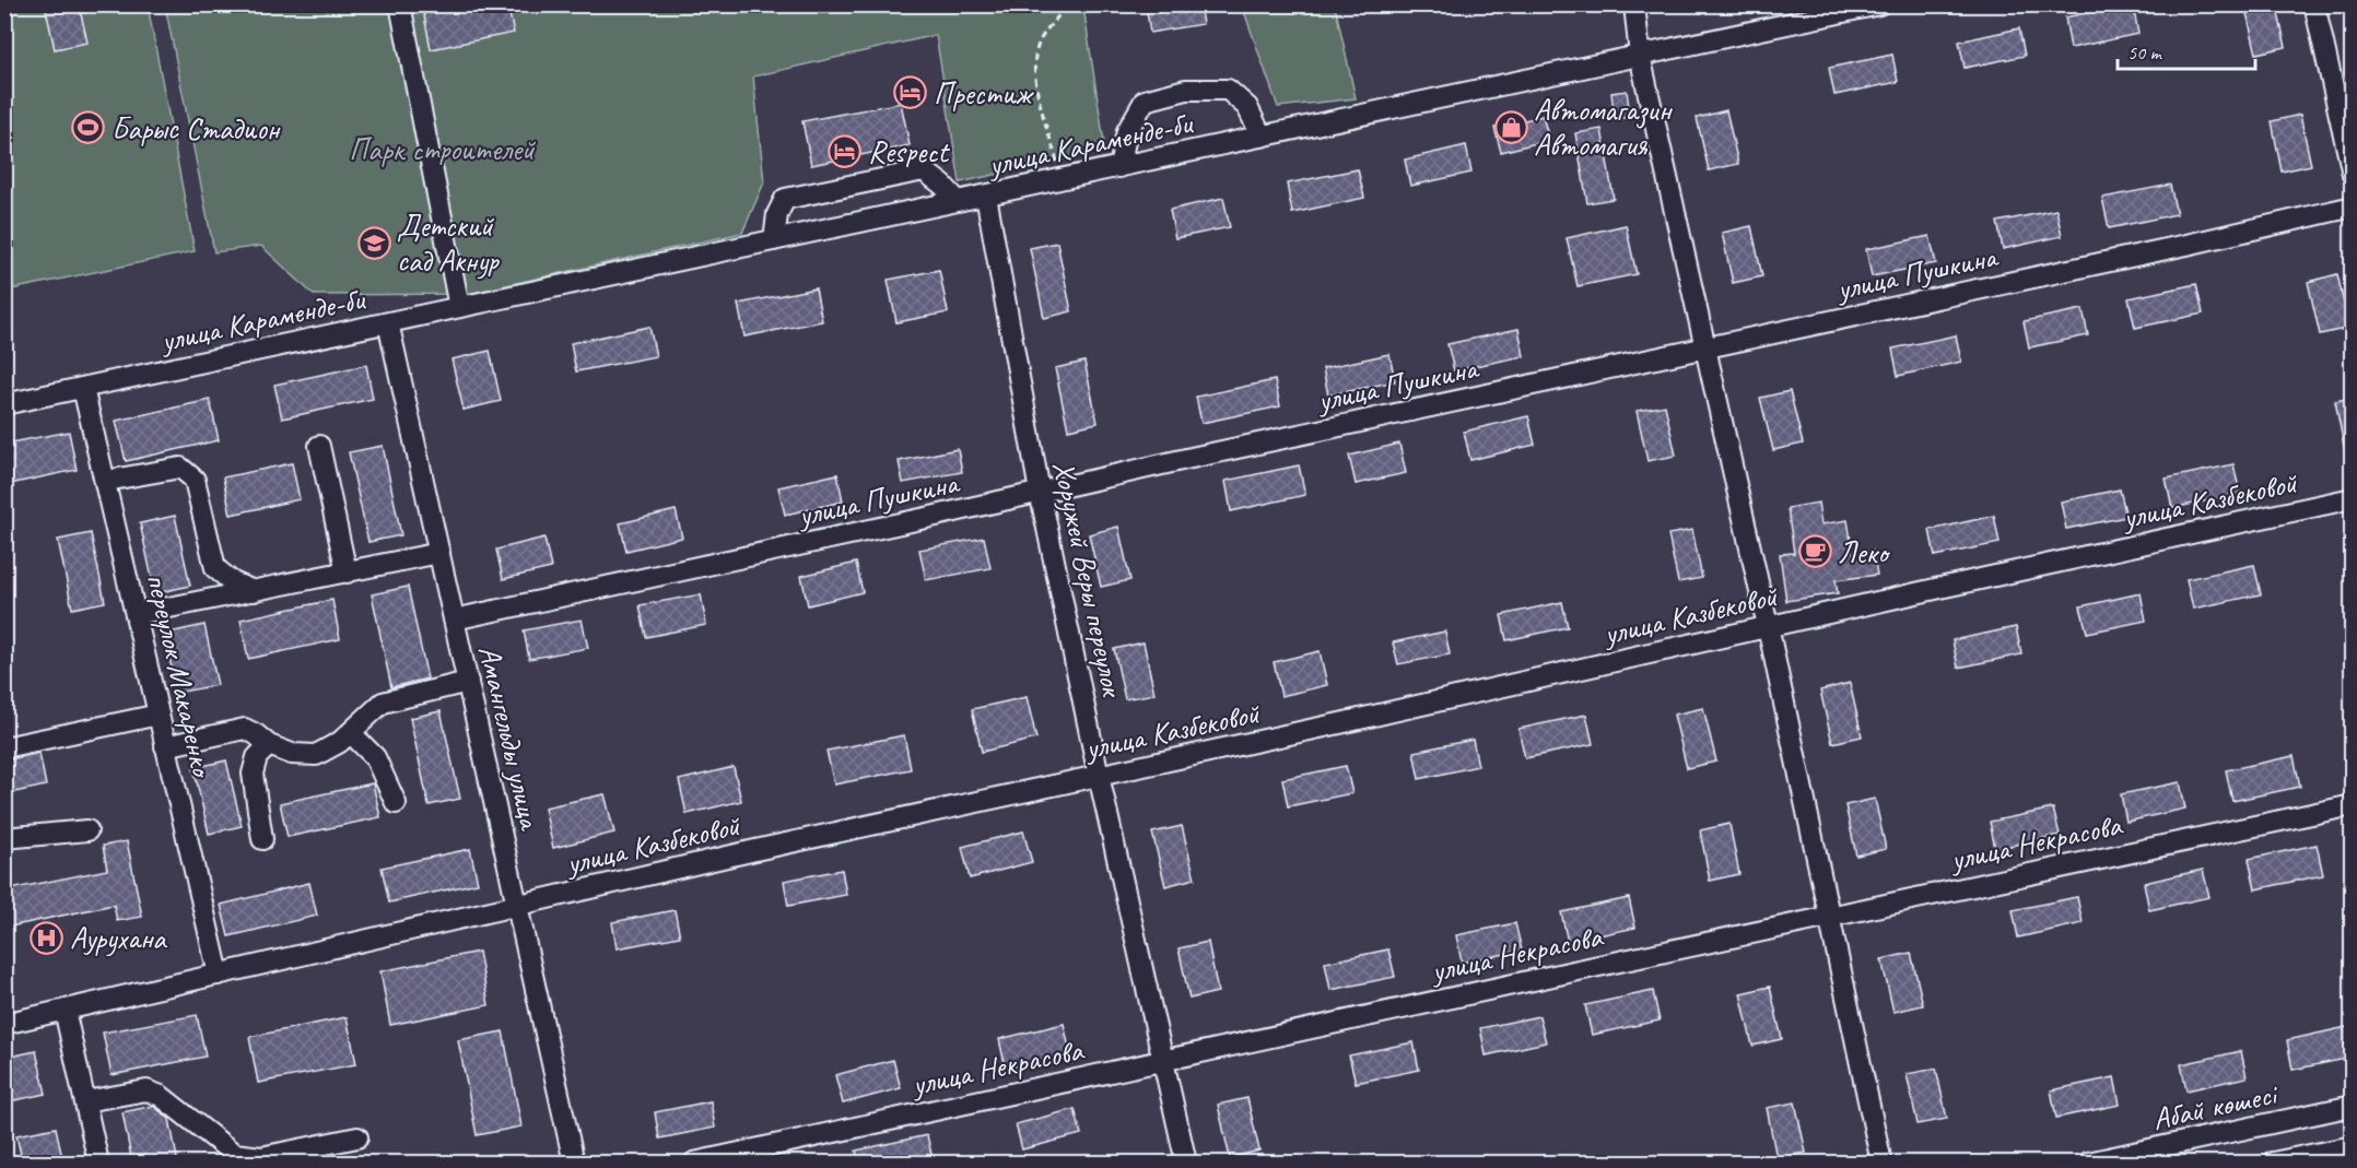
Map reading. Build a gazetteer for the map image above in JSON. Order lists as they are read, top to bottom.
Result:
{
  "streets": {
    "street": [
      "улица Караменде-би",
      "улица Пушкина",
      "улица Казбековой",
      "Хоружей Веры переулок",
      "переулок Макаренко",
      "Амангельды улица",
      "улица Некрасова",
      "Абай көшесі"
    ]
  },
  "crossings": [
    ["улица Караменде-би", "Хоружей Веры переулок"],
    ["улица Караменде-би", "переулок Макаренко"],
    ["улица Караменде-би", "Амангельды улица"],
    ["улица Пушкина", "Хоружей Веры переулок"],
    ["улица Пушкина", "Амангельды улица"],
    ["улица Казбековой", "Хоружей Веры переулок"],
    ["улица Казбековой", "переулок Макаренко"],
    ["улица Казбековой", "Амангельды улица"],
    ["Хоружей Веры переулок", "улица Некрасова"]
  ],
  "parks": ["Парк строителей"],
  "places": {
    "hotel": ["Престиж", "Respect"],
    "shop": ["Автомагазин Автомагия"],
    "sports": ["Барыс Стадион"],
    "school or university": ["Детский сад Акнур"],
    "cafe": ["Леко"],
    "hospital": ["Аурухана"]
  },
  "scale_bar": "50 m"
}
